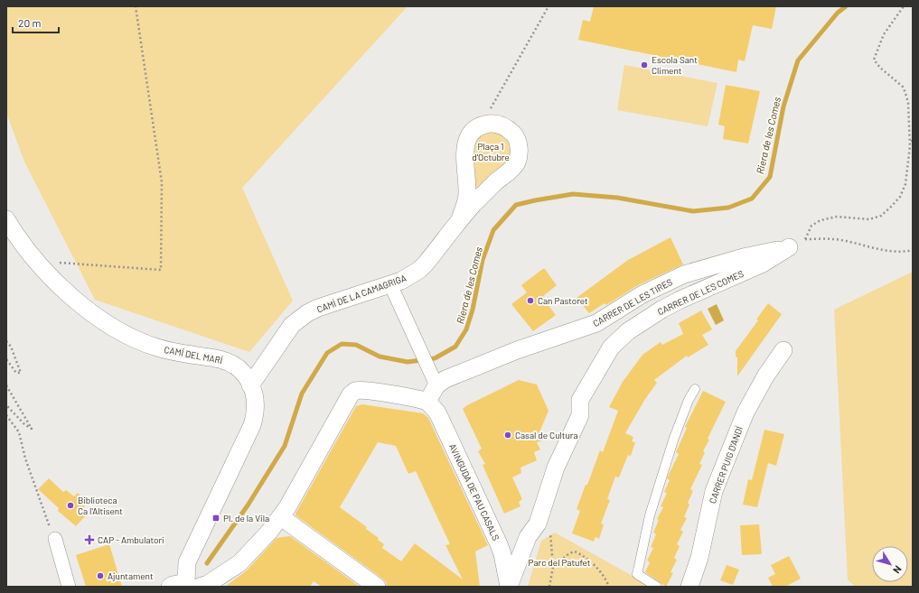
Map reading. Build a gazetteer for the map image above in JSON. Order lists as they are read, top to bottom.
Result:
{
  "streets": {
    "street": [
      "CARRER DE LES COMES",
      "CAMÍ DE LA CAMAGRIGA",
      "CARRER DE LES TIRES",
      "CAMÍ DEL MARÍ",
      "CARRER PUIG D'ANDÍ",
      "AVINGUDA DE PAU CASALS"
    ]
  },
  "crossings": [
    ["CARRER DE LES COMES", "CARRER DE LES TIRES"],
    ["CARRER DE LES COMES", "AVINGUDA DE PAU CASALS"],
    ["CAMÍ DE LA CAMAGRIGA", "CAMÍ DEL MARÍ"]
  ],
  "water": ["Riera de les Comes"],
  "parks": ["Plaça 1 d'Octubre", "Parc del Patufet"],
  "places": {
    "other": [
      "Escola Sant Climent",
      "Can Pastoret",
      "Casal de Cultura",
      "Biblioteca Ca l'Altisent",
      "Ajuntament"
    ],
    "transit": ["Pl. de la Vila"],
    "health": ["CAP - Ambulatori"]
  },
  "scale_bar": "20 m",
  "north": "bottom right"
}
